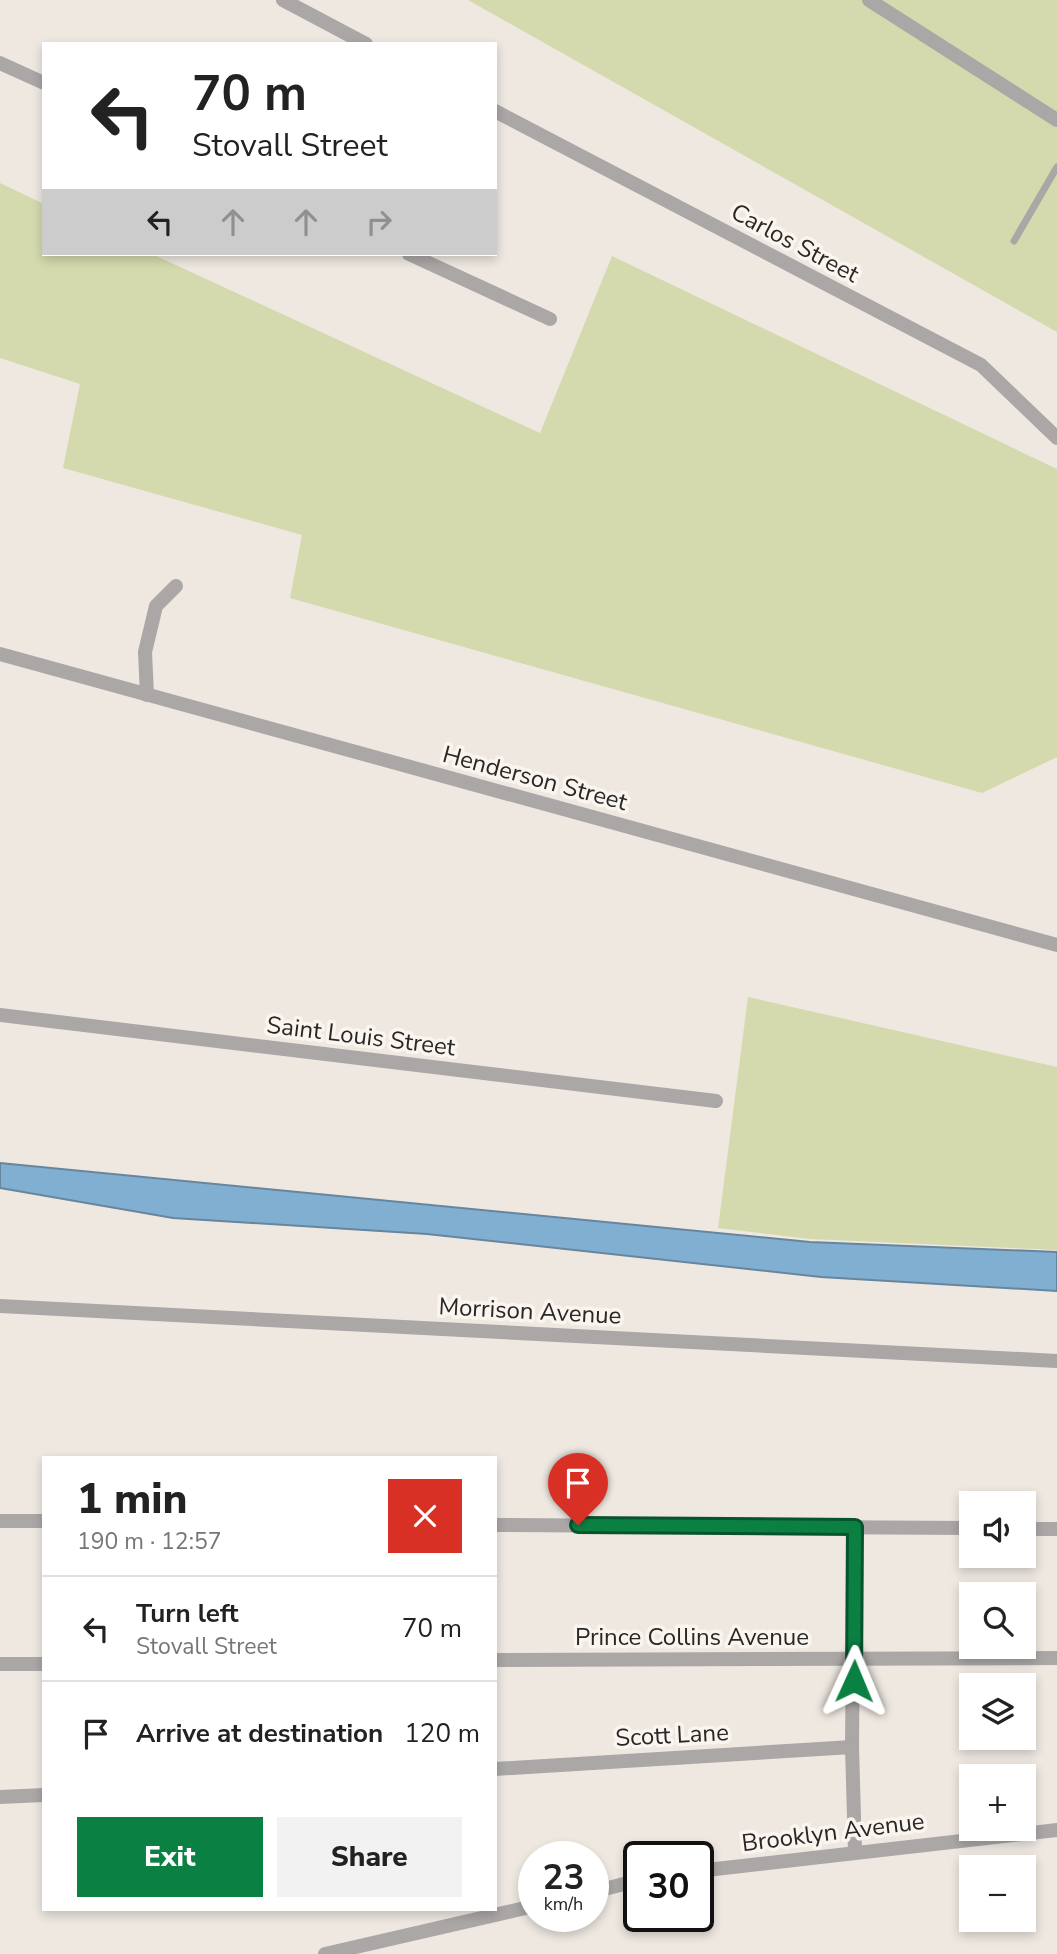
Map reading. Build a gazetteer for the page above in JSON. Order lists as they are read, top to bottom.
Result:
{
  "streets": {
    "street": [
      "Carlos Street",
      "Henderson Street",
      "Saint Louis Street",
      "Morrison Avenue",
      "Prince Collins Avenue",
      "Scott Lane",
      "Brooklyn Avenue"
    ]
  },
  "page": {
    "turn": ["70 m", "Stovall Street"],
    "heading": ["1 min", "190 m · 12:57"],
    "map_buttons": ["+", "−"],
    "list": [
      {
        "name": "Turn left",
        "note": "Stovall Street",
        "value": "70 m"
      },
      {
        "name": "Arrive at destination",
        "value": "120 m"
      }
    ],
    "buttons": ["Exit", "Share"],
    "speed": "23 km/h",
    "limit": "30"
  }
}
